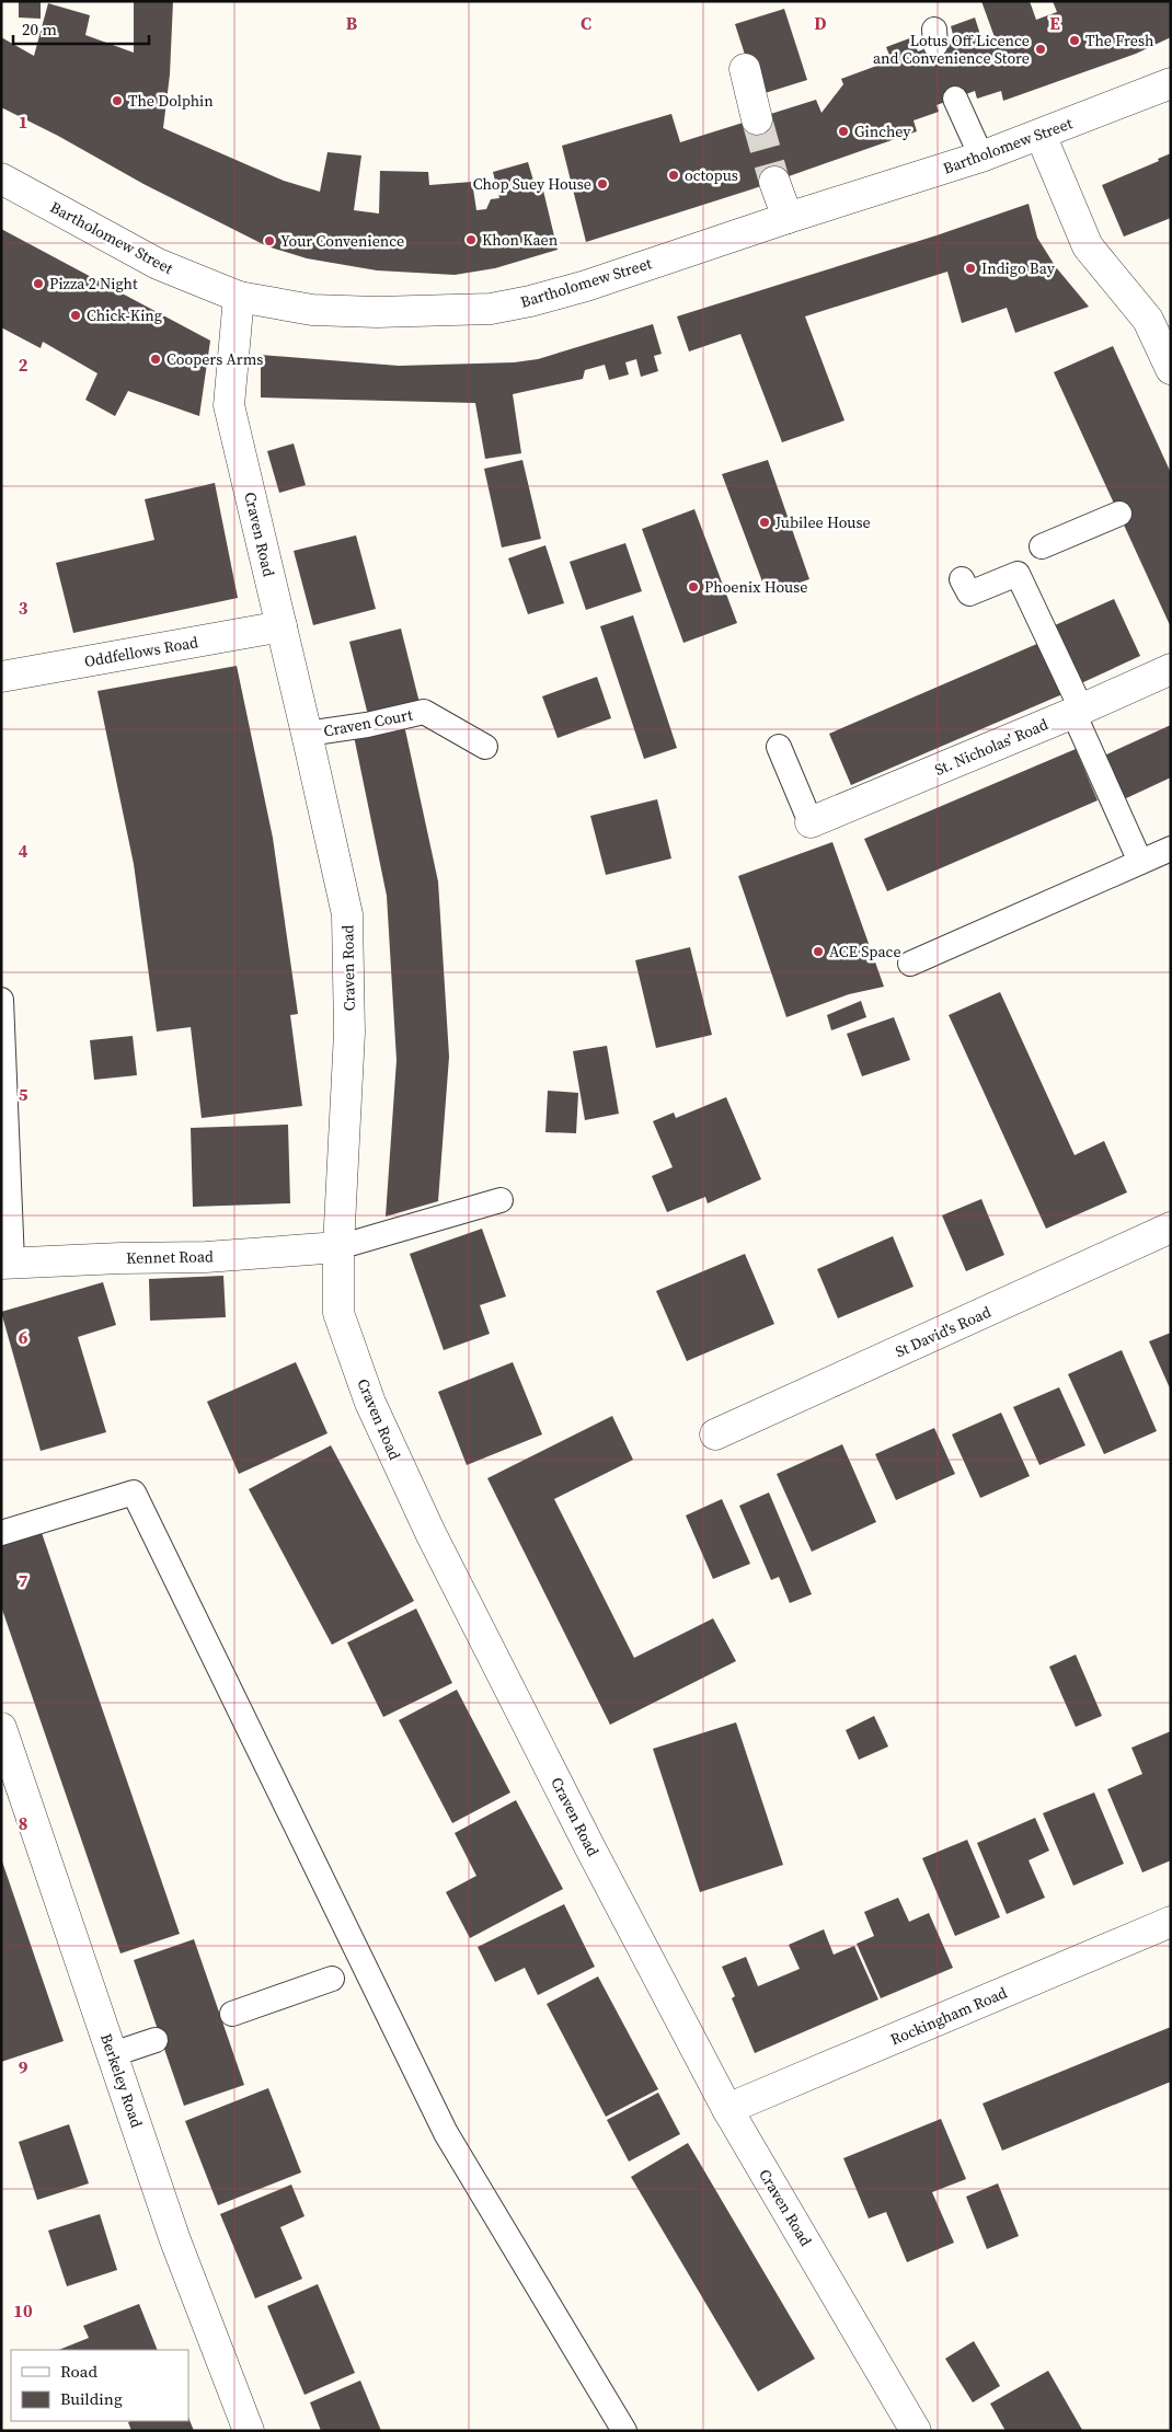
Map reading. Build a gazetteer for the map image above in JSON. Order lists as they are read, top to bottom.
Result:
{
  "streets": {
    "street": [
      "Bartholomew Street",
      "Craven Road",
      "Oddfellows Road",
      "St. Nicholas' Road",
      "Kennet Road",
      "St David's Road",
      "Rockingham Road",
      "Berkeley Road"
    ],
    "lane": ["Craven Court"]
  },
  "crossings": [
    ["Bartholomew Street", "Craven Road"],
    ["Craven Road", "Oddfellows Road"],
    ["Craven Road", "Craven Court"],
    ["Craven Road", "Kennet Road"],
    ["Craven Road", "Rockingham Road"]
  ],
  "places": [
    "The Fresh",
    "Lotus Off Licence and Convenience Store",
    "The Dolphin",
    "Ginchey",
    "octopus",
    "Chop Suey House",
    "Khon Kaen",
    "Your Convenience",
    "Indigo Bay",
    "Pizza 2 Night",
    "Chick-King",
    "Coopers Arms",
    "Jubilee House",
    "Phoenix House",
    "ACE Space"
  ],
  "legend": ["Road", "Building"],
  "scale_bar": "20 m",
  "grid": {
    "columns": [
      "B",
      "C",
      "D",
      "E"
    ],
    "rows": [
      "1",
      "2",
      "3",
      "4",
      "5",
      "6",
      "7",
      "8",
      "9",
      "10"
    ]
  }
}
